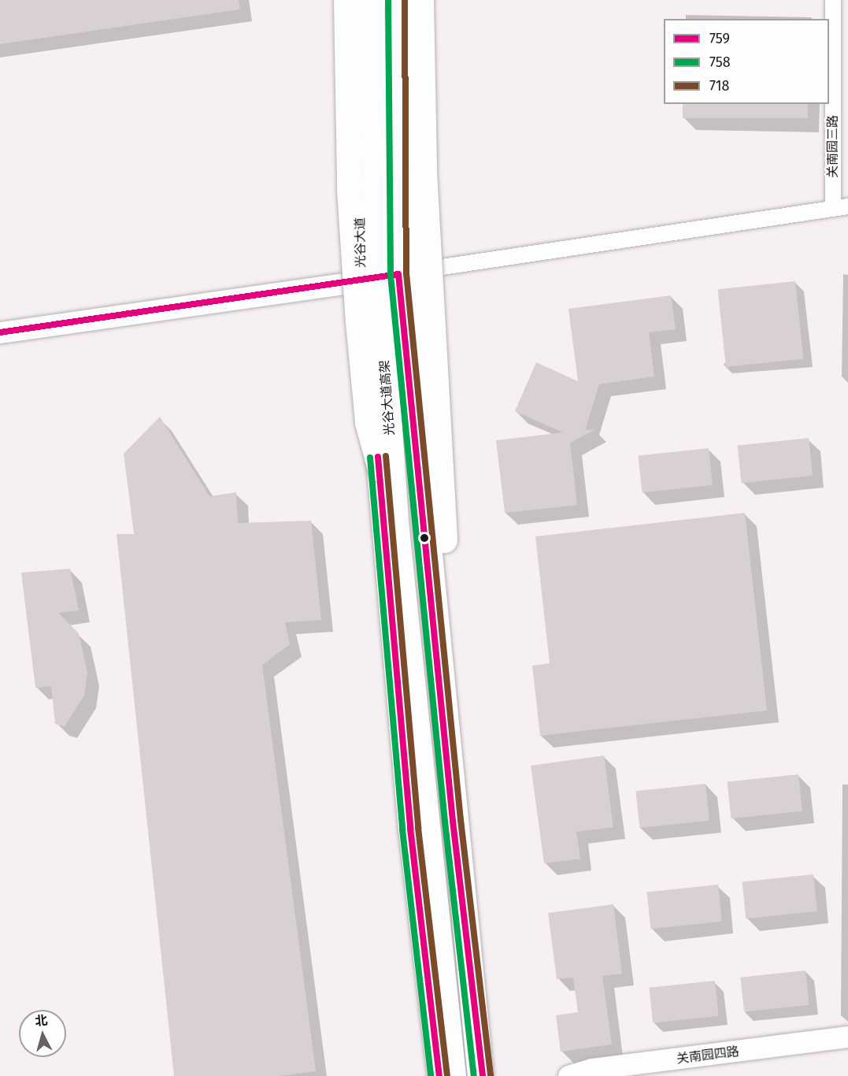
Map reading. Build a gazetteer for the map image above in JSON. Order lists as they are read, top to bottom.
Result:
{
  "streets": {
    "highway": ["光谷大道高架"],
    "main road": ["光谷大道", "关南园四路"],
    "street": ["关南园三路"]
  },
  "lines": ["transit line 758", "transit line 718", "transit line 759"],
  "legend": ["759", "758", "718"],
  "north": "top"
}
